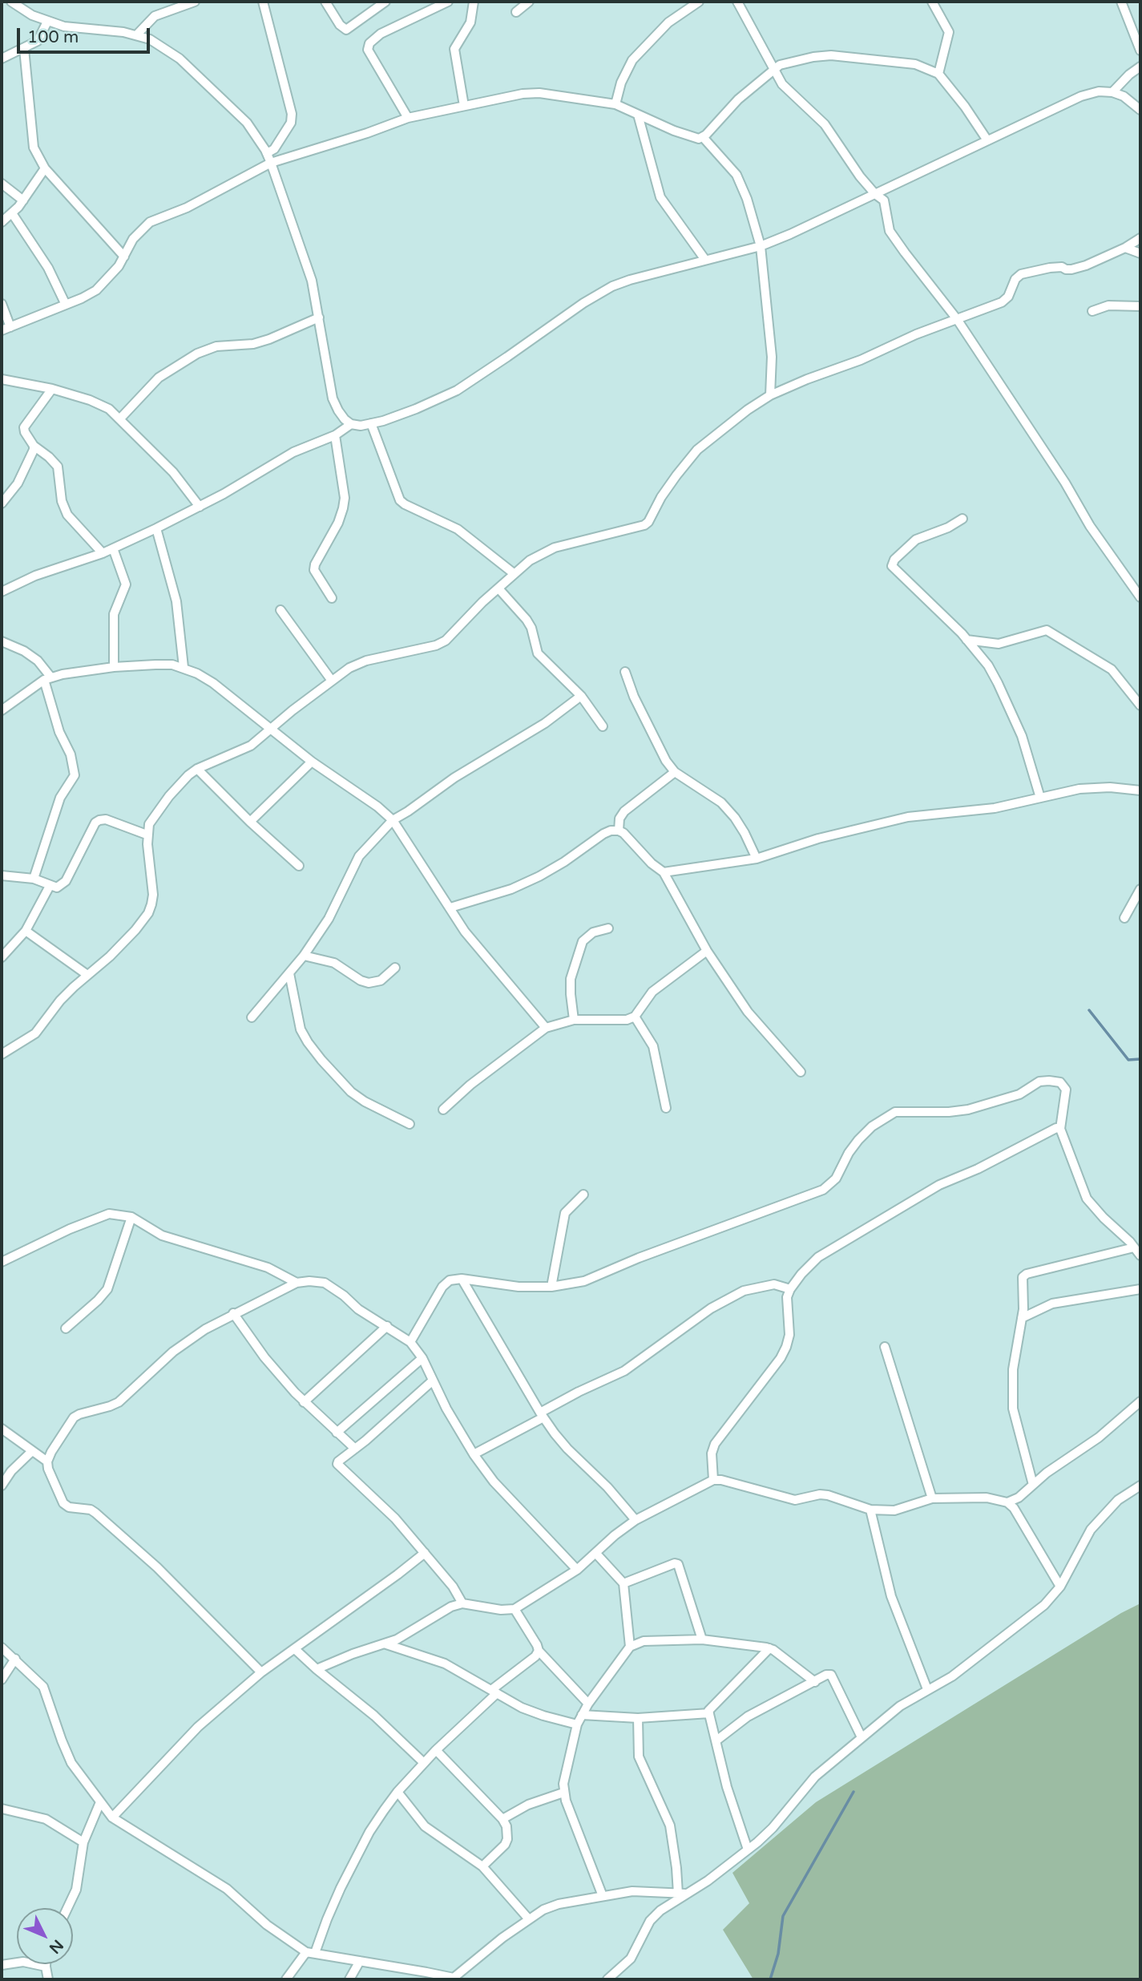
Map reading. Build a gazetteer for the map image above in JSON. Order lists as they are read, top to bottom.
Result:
{
  "scale_bar": "100 m",
  "north": "bottom right"
}
